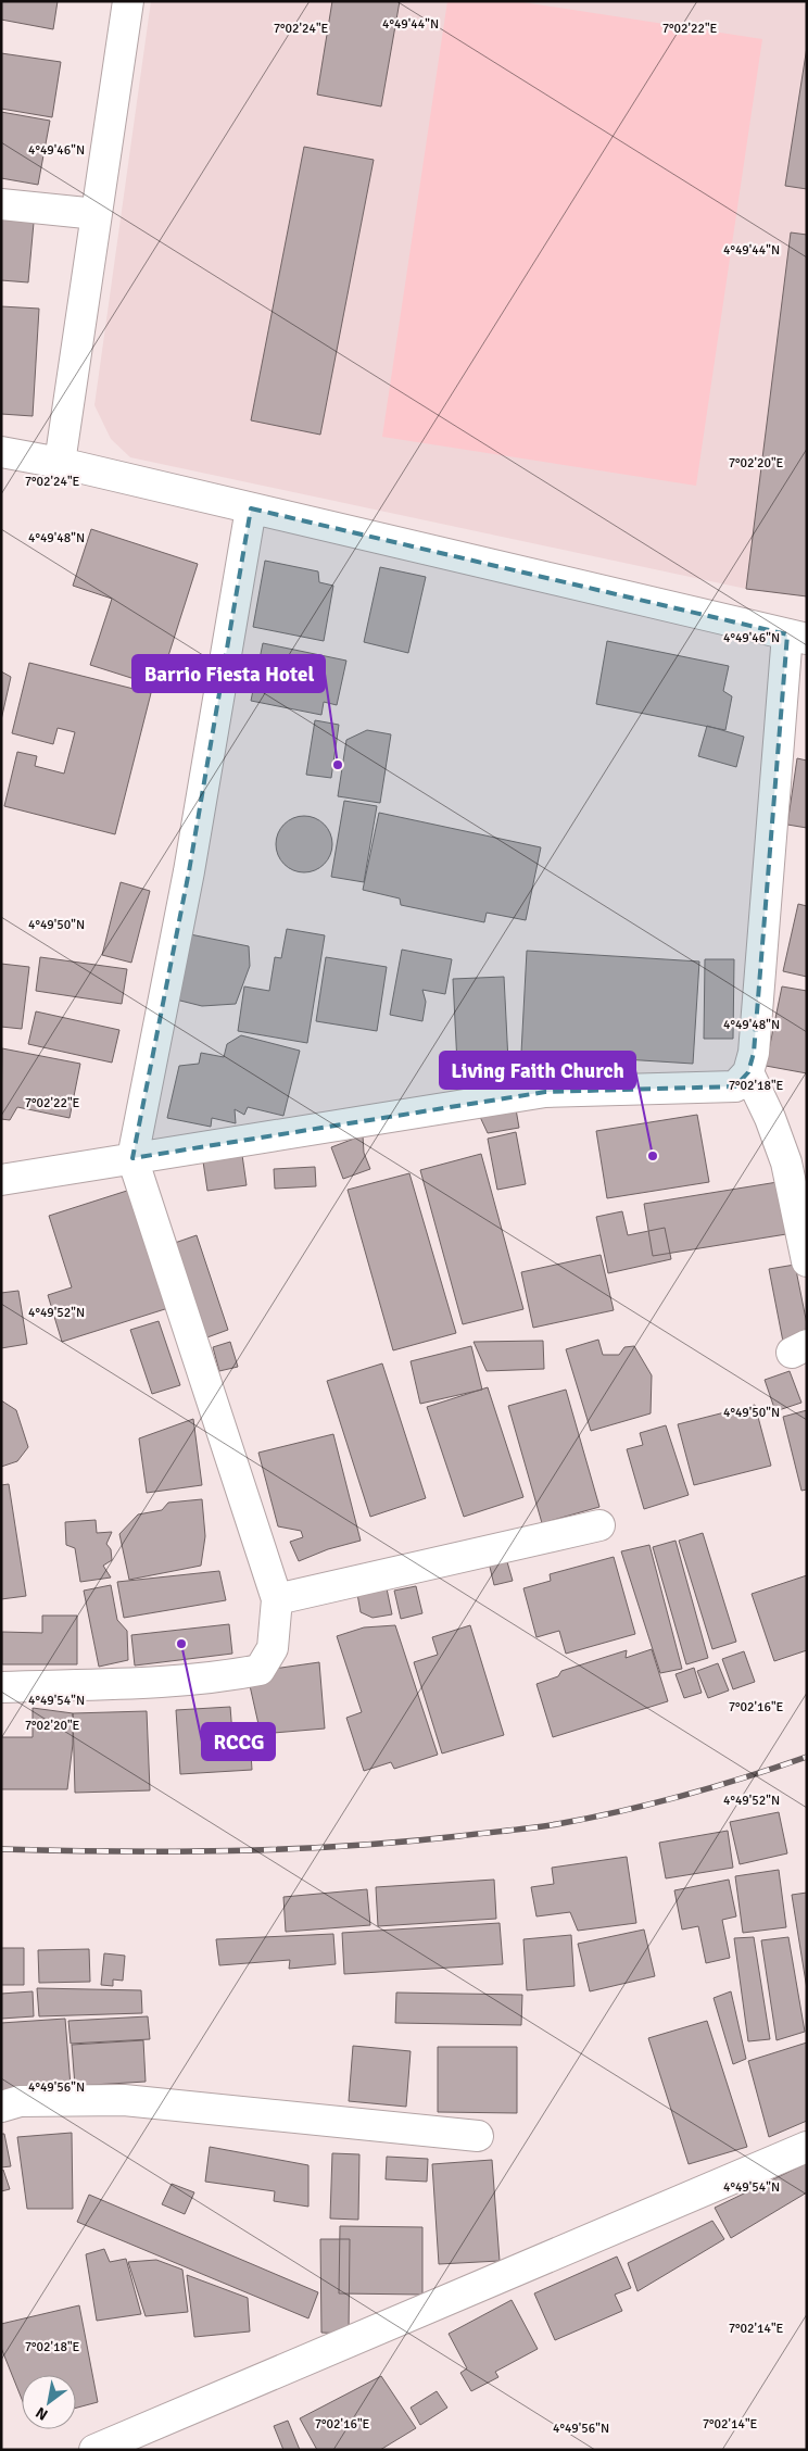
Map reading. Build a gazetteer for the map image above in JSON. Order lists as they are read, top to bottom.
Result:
{
  "places": ["Barrio Fiesta Hotel", "Living Faith Church", "RCCG"],
  "north": "bottom left",
  "coordinates": [
    "4°49'44\"N",
    "7°02'24\"E",
    "7°02'22\"E",
    "4°49'46\"N",
    "7°02'20\"E",
    "4°49'48\"N",
    "4°49'50\"N",
    "7°02'18\"E",
    "4°49'52\"N",
    "4°49'54\"N",
    "7°02'16\"E",
    "4°49'56\"N",
    "7°02'14\"E"
  ]
}
